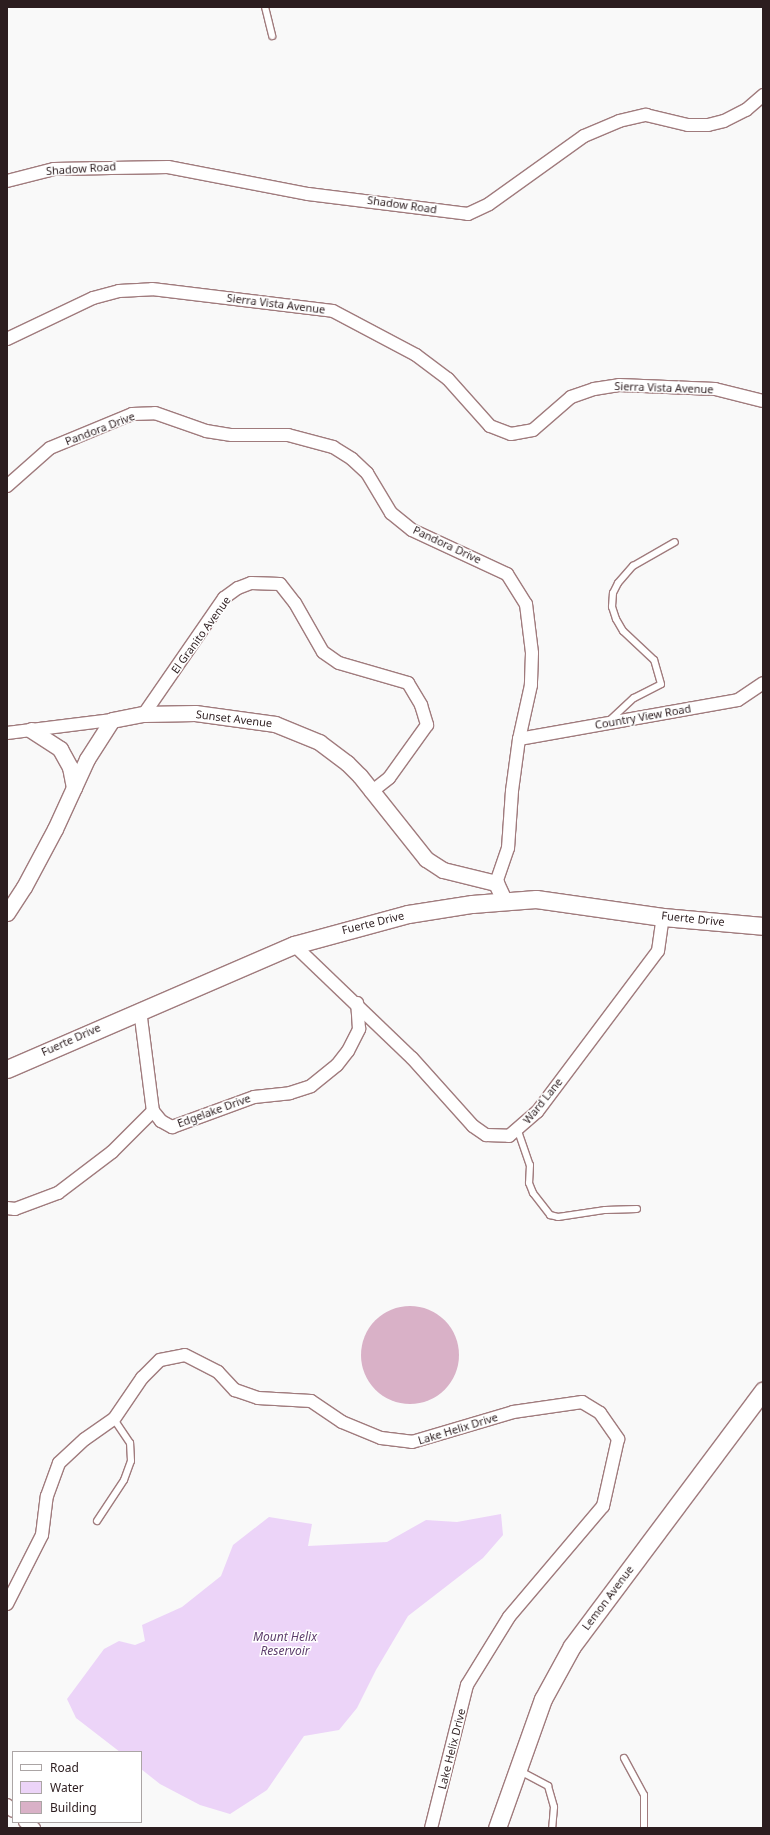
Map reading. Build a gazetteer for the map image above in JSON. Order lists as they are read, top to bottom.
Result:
{
  "streets": {
    "main road": ["Fuerte Drive", "Lemon Avenue"],
    "street": [
      "Shadow Road",
      "Sierra Vista Avenue",
      "Pandora Drive",
      "El Granito Avenue",
      "Country View Road",
      "Sunset Avenue",
      "Ward Lane",
      "Edgelake Drive",
      "Lake Helix Drive"
    ]
  },
  "crossings": [
    ["Pandora Drive", "Country View Road"],
    ["Pandora Drive", "Sunset Avenue"],
    ["El Granito Avenue", "Sunset Avenue"],
    ["Fuerte Drive", "Ward Lane"],
    ["Ward Lane", "Edgelake Drive"]
  ],
  "water": ["Mount Helix Reservoir"],
  "legend": ["Road", "Water", "Building"]
}
